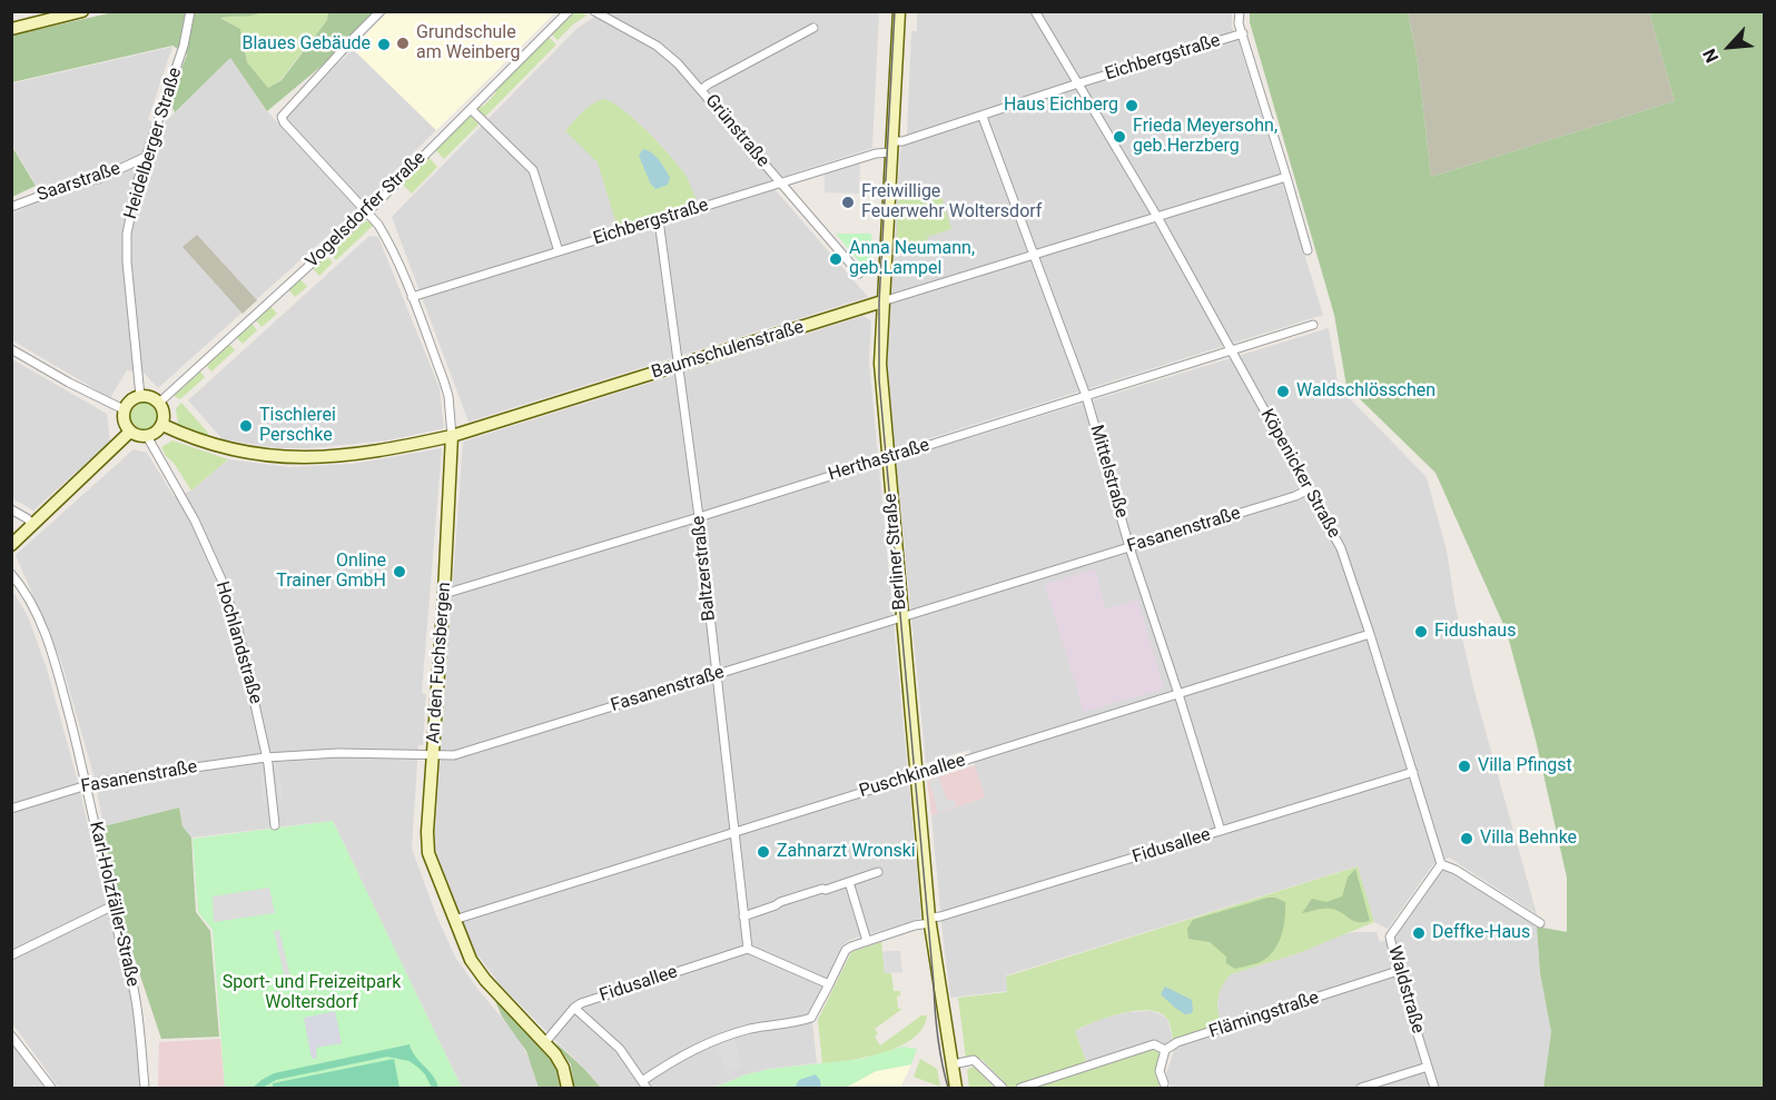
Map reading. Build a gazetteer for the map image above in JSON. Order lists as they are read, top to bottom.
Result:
{
  "streets": {
    "street": [
      "Eichbergstraße",
      "Grünstraße",
      "Heidelberger Straße",
      "Saarstraße",
      "Vogelsdorfer Straße",
      "Baumschulenstraße",
      "Herthastraße",
      "Mittelstraße",
      "Köpenicker Straße",
      "Fasanenstraße",
      "Berliner Straße",
      "Baltzerstraße",
      "Hochlandstraße",
      "An den Fuchsbergen",
      "Puschkinallee",
      "Fidusallee",
      "Karl-Holzfäller-Straße",
      "Waldstraße",
      "Flämingstraße"
    ]
  },
  "crossings": [
    ["Eichbergstraße", "Grünstraße"],
    ["Eichbergstraße", "Mittelstraße"],
    ["Eichbergstraße", "Köpenicker Straße"],
    ["Eichbergstraße", "Berliner Straße"],
    ["Eichbergstraße", "Baltzerstraße"],
    ["Eichbergstraße", "An den Fuchsbergen"],
    ["Heidelberger Straße", "Saarstraße"],
    ["Heidelberger Straße", "Vogelsdorfer Straße"],
    ["Heidelberger Straße", "Baumschulenstraße"],
    ["Heidelberger Straße", "Hochlandstraße"],
    ["Vogelsdorfer Straße", "Baumschulenstraße"],
    ["Vogelsdorfer Straße", "Hochlandstraße"],
    ["Vogelsdorfer Straße", "An den Fuchsbergen"],
    ["Baumschulenstraße", "Mittelstraße"],
    ["Baumschulenstraße", "Köpenicker Straße"],
    ["Baumschulenstraße", "Berliner Straße"],
    ["Baumschulenstraße", "Baltzerstraße"],
    ["Baumschulenstraße", "Hochlandstraße"],
    ["Baumschulenstraße", "An den Fuchsbergen"],
    ["Herthastraße", "Mittelstraße"],
    ["Herthastraße", "Köpenicker Straße"],
    ["Herthastraße", "Berliner Straße"],
    ["Herthastraße", "Baltzerstraße"],
    ["Herthastraße", "An den Fuchsbergen"],
    ["Mittelstraße", "Fasanenstraße"],
    ["Mittelstraße", "Puschkinallee"],
    ["Mittelstraße", "Fidusallee"],
    ["Köpenicker Straße", "Fasanenstraße"],
    ["Köpenicker Straße", "Puschkinallee"],
    ["Köpenicker Straße", "Fidusallee"],
    ["Köpenicker Straße", "Waldstraße"],
    ["Fasanenstraße", "Berliner Straße"],
    ["Fasanenstraße", "Baltzerstraße"],
    ["Fasanenstraße", "Hochlandstraße"],
    ["Fasanenstraße", "An den Fuchsbergen"],
    ["Fasanenstraße", "Karl-Holzfäller-Straße"],
    ["Berliner Straße", "Puschkinallee"],
    ["Berliner Straße", "Fidusallee"],
    ["Baltzerstraße", "Puschkinallee"],
    ["An den Fuchsbergen", "Puschkinallee"],
    ["An den Fuchsbergen", "Fidusallee"],
    ["Waldstraße", "Flämingstraße"]
  ],
  "parks": ["Sport- und Freizeitpark Woltersdorf"],
  "places": [
    "Grundschule am Weinberg",
    "Blaues Gebäude",
    "Haus Eichberg",
    "Frieda Meyersohn, geb.Herzberg",
    "Freiwillige Feuerwehr Woltersdorf",
    "Anna Neumann, geb.Lampel",
    "Waldschlösschen",
    "Tischlerei Perschke",
    "Online Trainer GmbH",
    "Fidushaus",
    "Villa Pfingst",
    "Villa Behnke",
    "Zahnarzt Wronski",
    "Deffke-Haus"
  ],
  "north": "bottom left"
}
